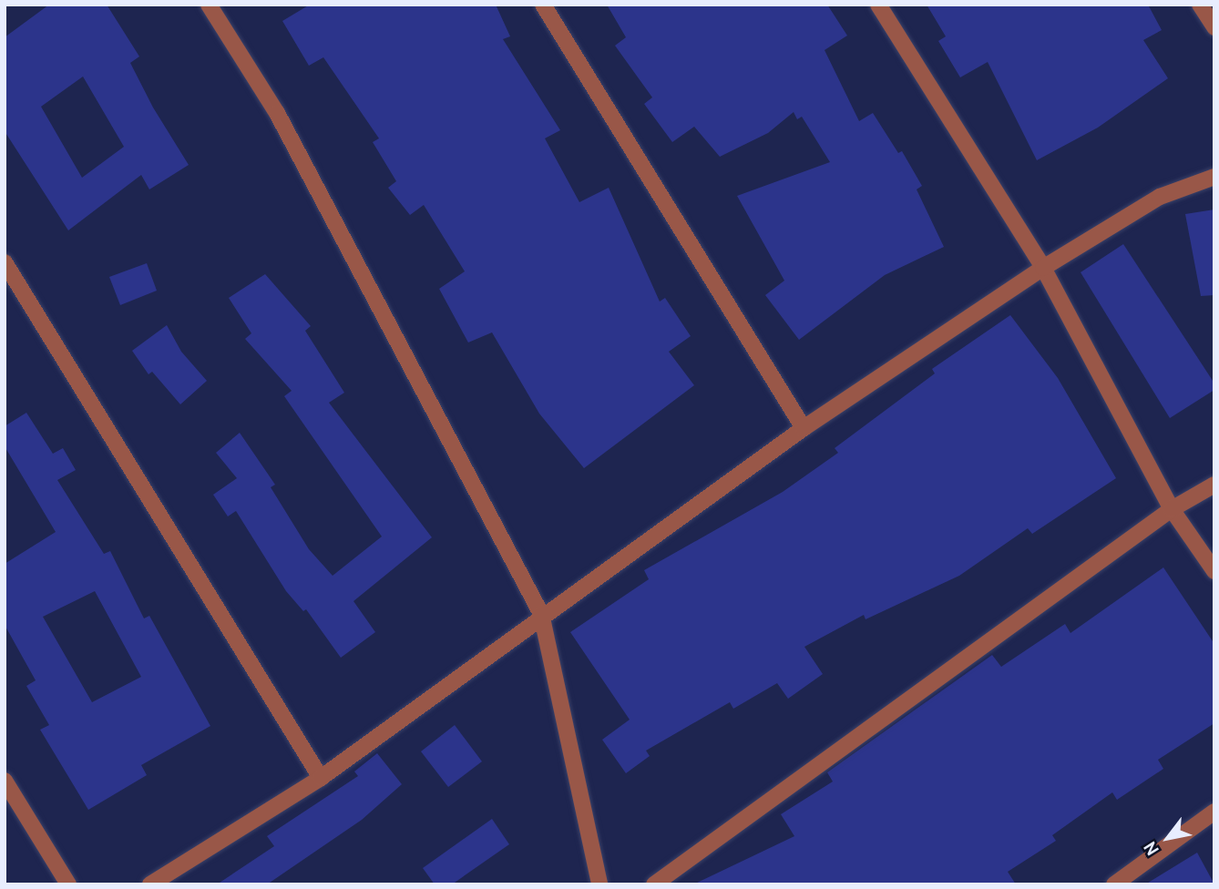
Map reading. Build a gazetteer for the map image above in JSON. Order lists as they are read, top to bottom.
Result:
{
  "north": "bottom left"
}
